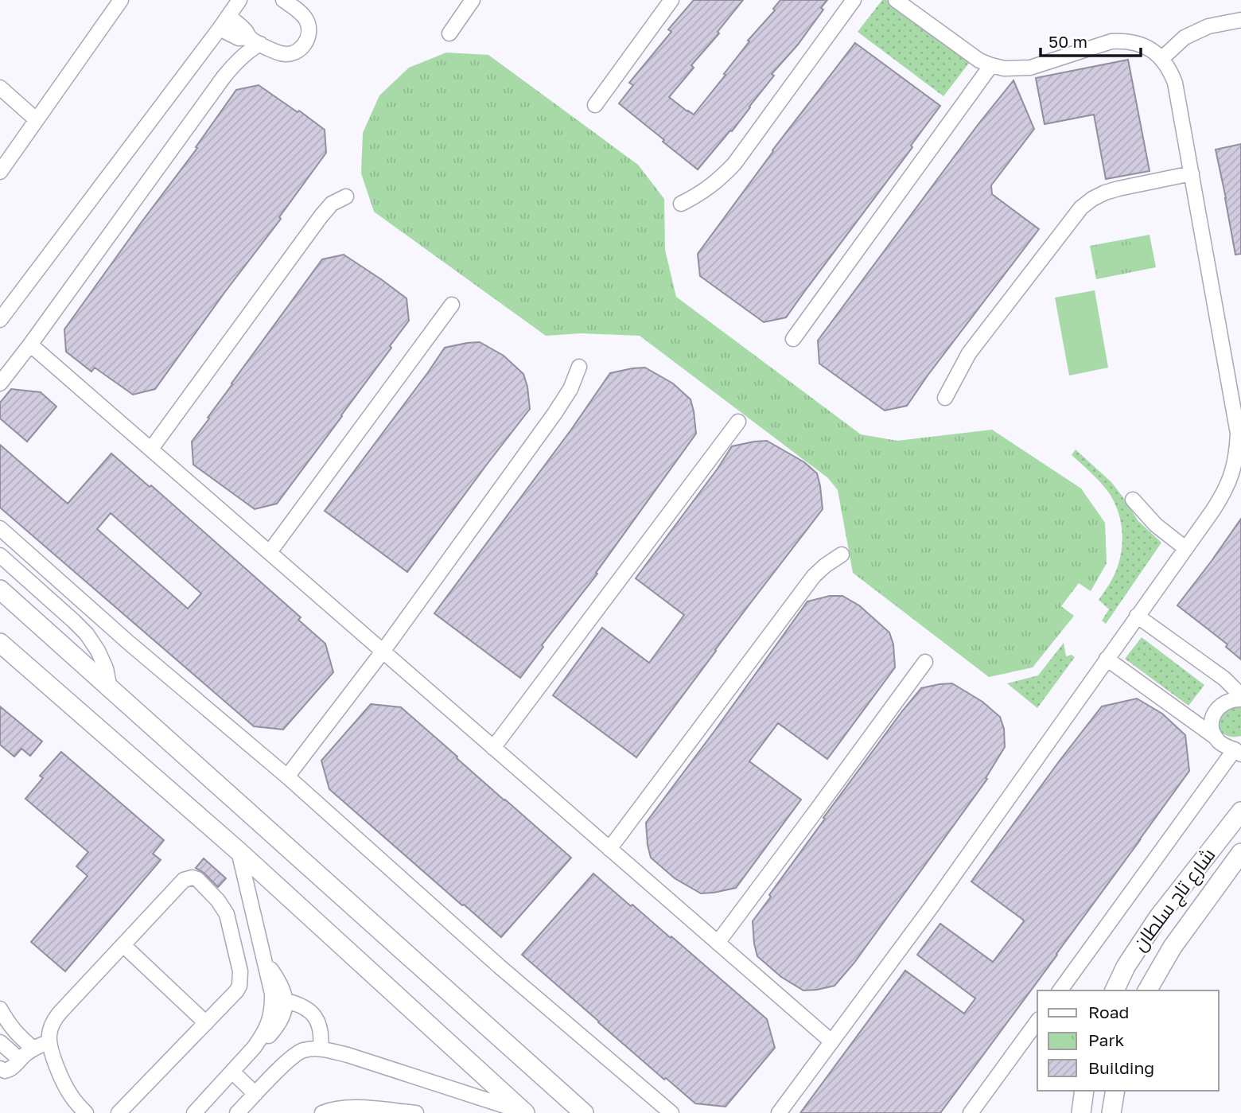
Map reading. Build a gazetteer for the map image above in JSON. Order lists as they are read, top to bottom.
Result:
{
  "streets": {
    "main road": ["شارع تاج سلطان"]
  },
  "legend": ["Road", "Park", "Building"],
  "scale_bar": "50 m"
}
